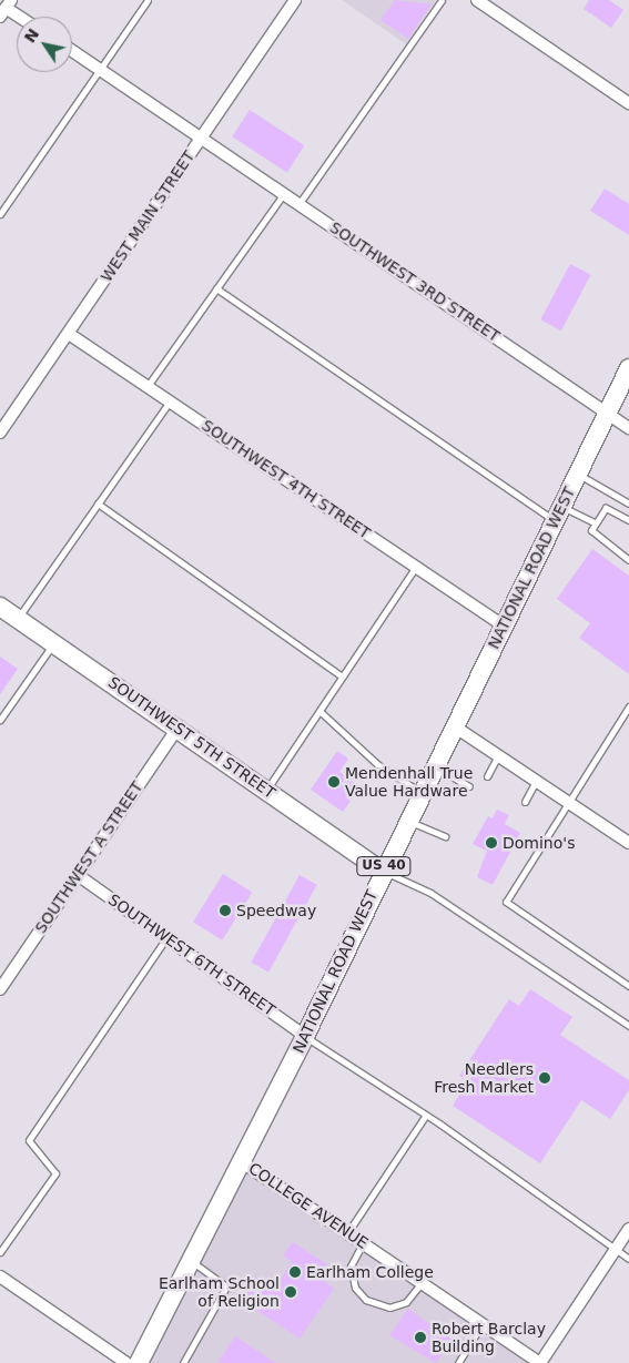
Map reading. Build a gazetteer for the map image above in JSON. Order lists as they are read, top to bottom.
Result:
{
  "streets": {
    "main road": ["NATIONAL ROAD WEST", "SOUTHWEST 5TH STREET", "US 40"],
    "street": [
      "WEST MAIN STREET",
      "SOUTHWEST 3RD STREET",
      "SOUTHWEST 4TH STREET",
      "SOUTHWEST A STREET",
      "SOUTHWEST 6TH STREET",
      "COLLEGE AVENUE"
    ]
  },
  "crossings": [
    ["WEST MAIN STREET", "SOUTHWEST 3RD STREET"],
    ["WEST MAIN STREET", "SOUTHWEST 4TH STREET"],
    ["SOUTHWEST 3RD STREET", "NATIONAL ROAD WEST"],
    ["SOUTHWEST 4TH STREET", "NATIONAL ROAD WEST"],
    ["NATIONAL ROAD WEST", "SOUTHWEST 5TH STREET"],
    ["NATIONAL ROAD WEST", "SOUTHWEST 6TH STREET"],
    ["NATIONAL ROAD WEST", "COLLEGE AVENUE"],
    ["SOUTHWEST 5TH STREET", "SOUTHWEST A STREET"],
    ["SOUTHWEST A STREET", "SOUTHWEST 6TH STREET"]
  ],
  "places": [
    "Mendenhall True Value Hardware",
    "Domino's",
    "Speedway",
    "Needlers Fresh Market",
    "Earlham College",
    "Earlham School of Religion",
    "Robert Barclay Building"
  ],
  "north": "top left"
}
